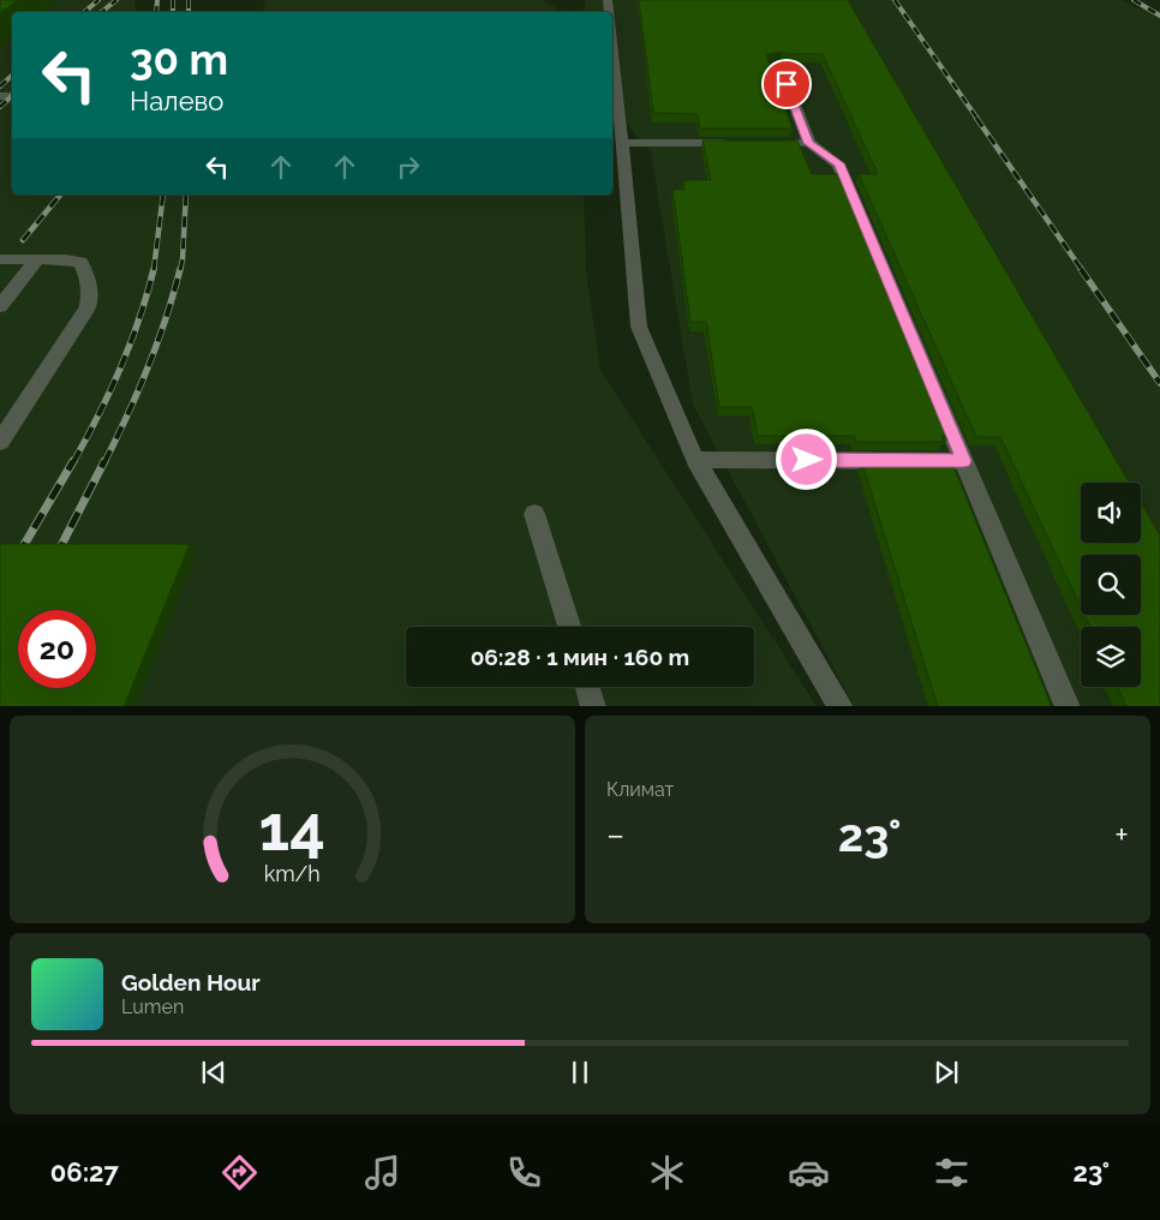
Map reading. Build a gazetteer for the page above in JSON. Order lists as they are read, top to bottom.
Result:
{
  "page": {
    "turn": ["30 m", "Налево"],
    "limit": "20",
    "trip": "06:28 · 1 мин · 160 m",
    "tile": "Климат",
    "heat": ["−", "23°", "+"],
    "song": ["Golden Hour", "Lumen"],
    "tabs": ["06:27", "23°"],
    "gauge": ["14", "km/h"]
  }
}
